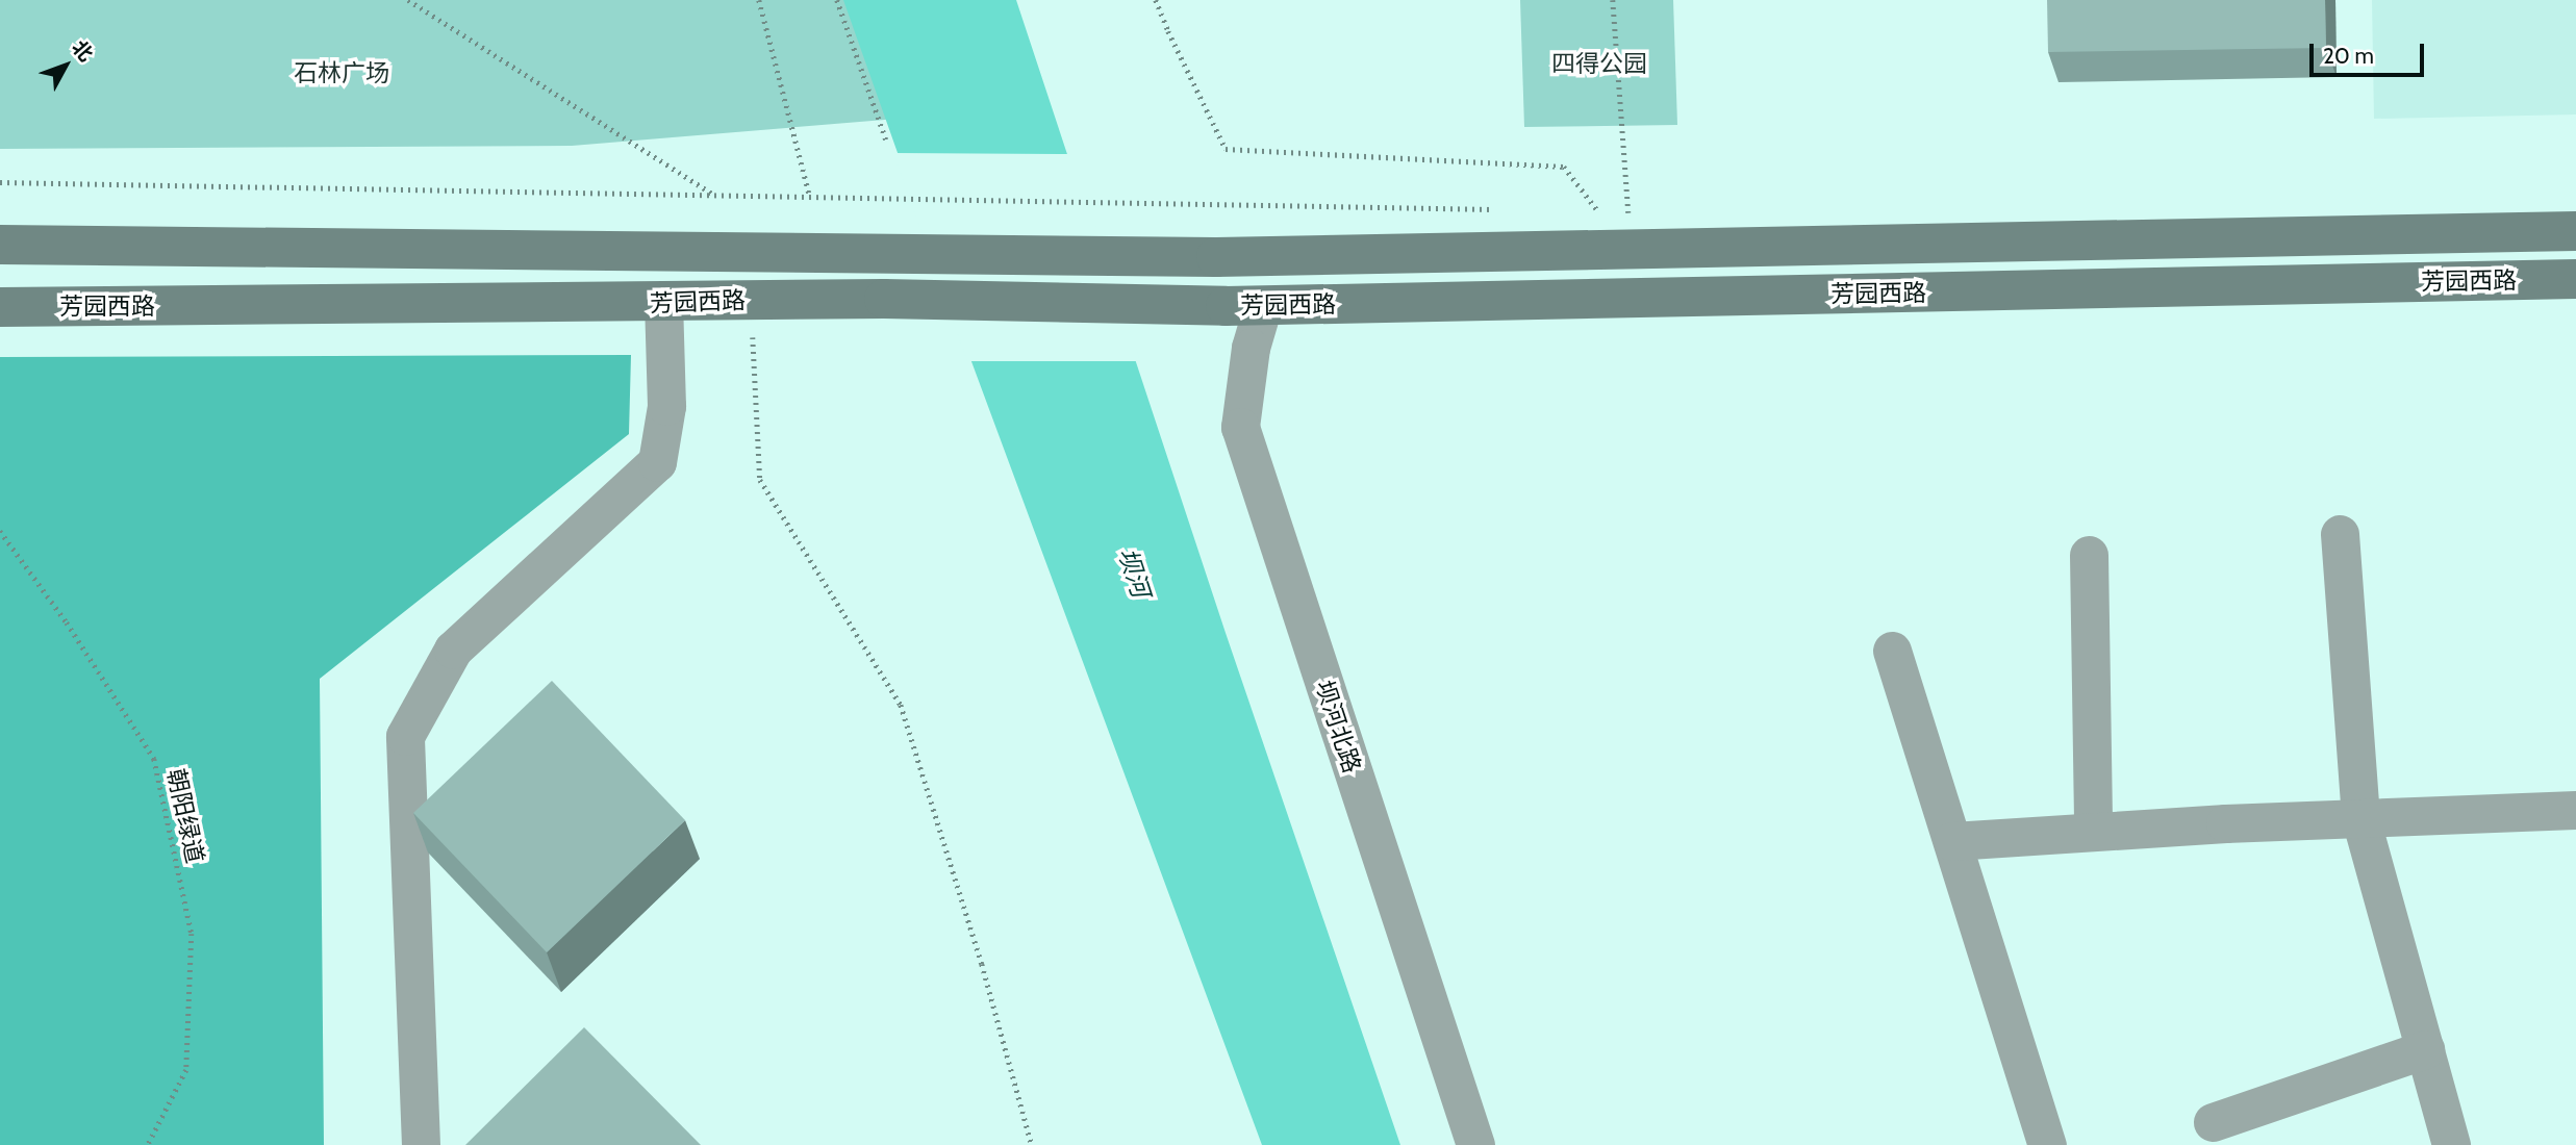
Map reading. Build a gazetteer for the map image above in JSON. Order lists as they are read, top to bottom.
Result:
{
  "streets": {
    "main road": ["芳园西路"],
    "street": ["坝河北路"],
    "path": ["朝阳绿道"]
  },
  "crossings": [
    ["芳园西路", "坝河北路"]
  ],
  "water": ["坝河"],
  "parks": ["四得公园", "石林广场"],
  "scale_bar": "20 m",
  "north": "top right"
}
